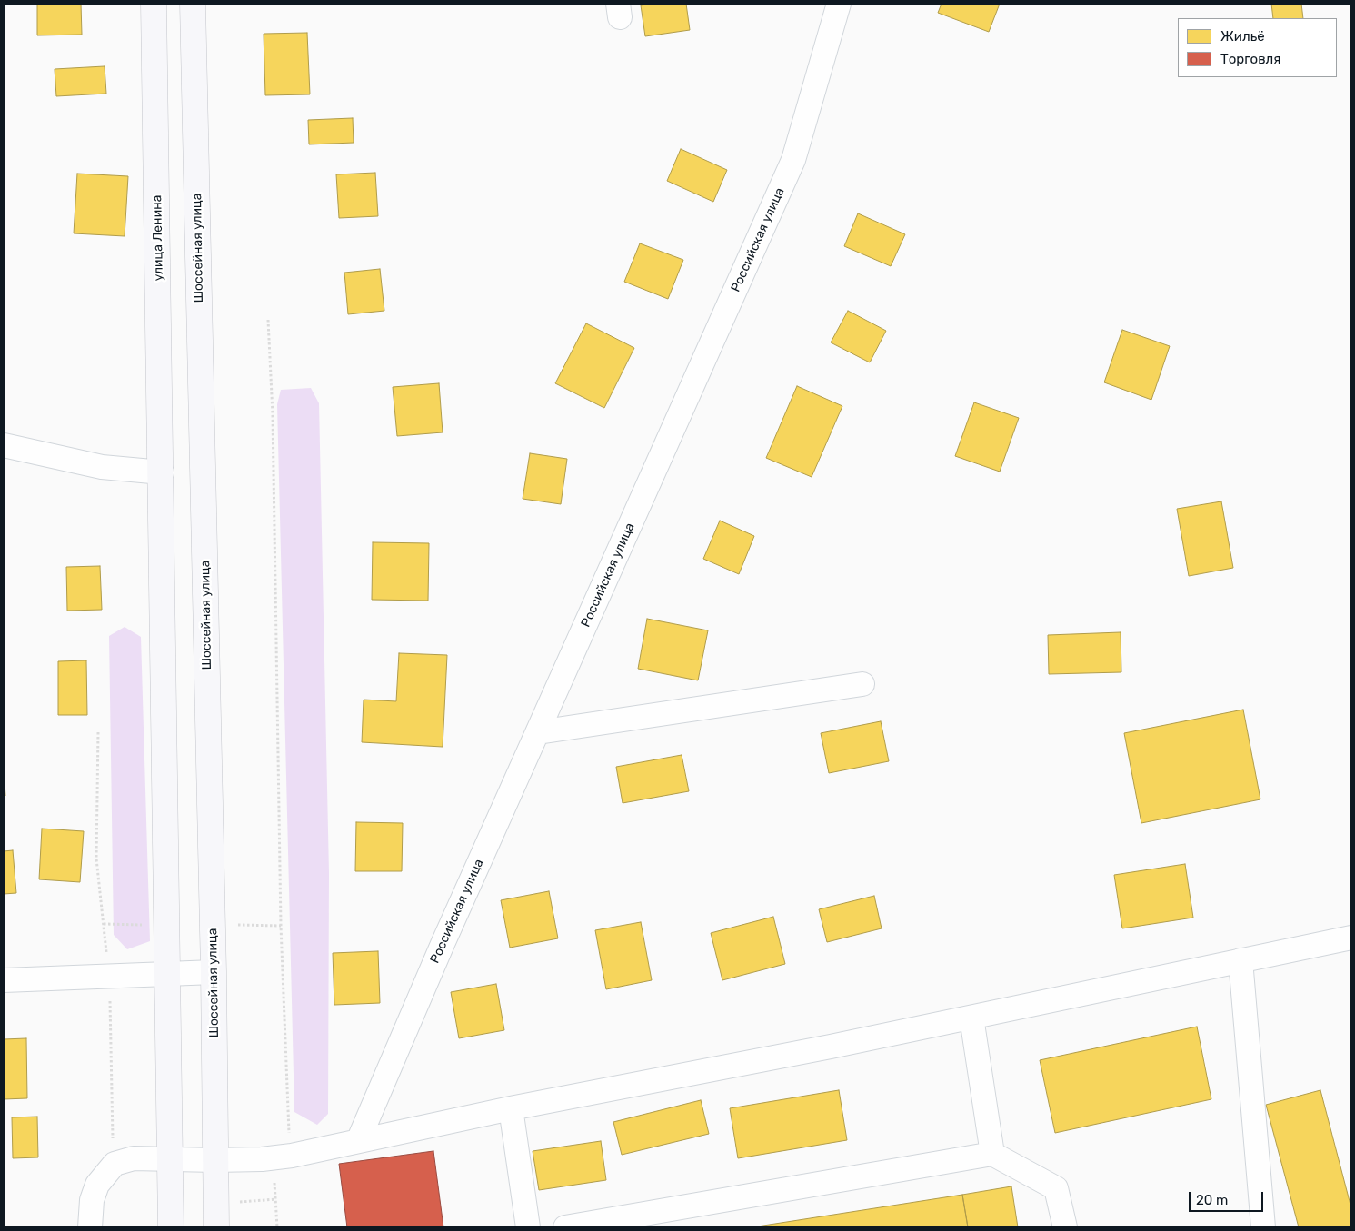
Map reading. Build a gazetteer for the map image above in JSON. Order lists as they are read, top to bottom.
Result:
{
  "streets": {
    "main road": ["улица Ленина", "Шоссейная улица"],
    "street": ["Российская улица"]
  },
  "legend": ["Жильё", "Торговля"],
  "scale_bar": "20 m"
}
